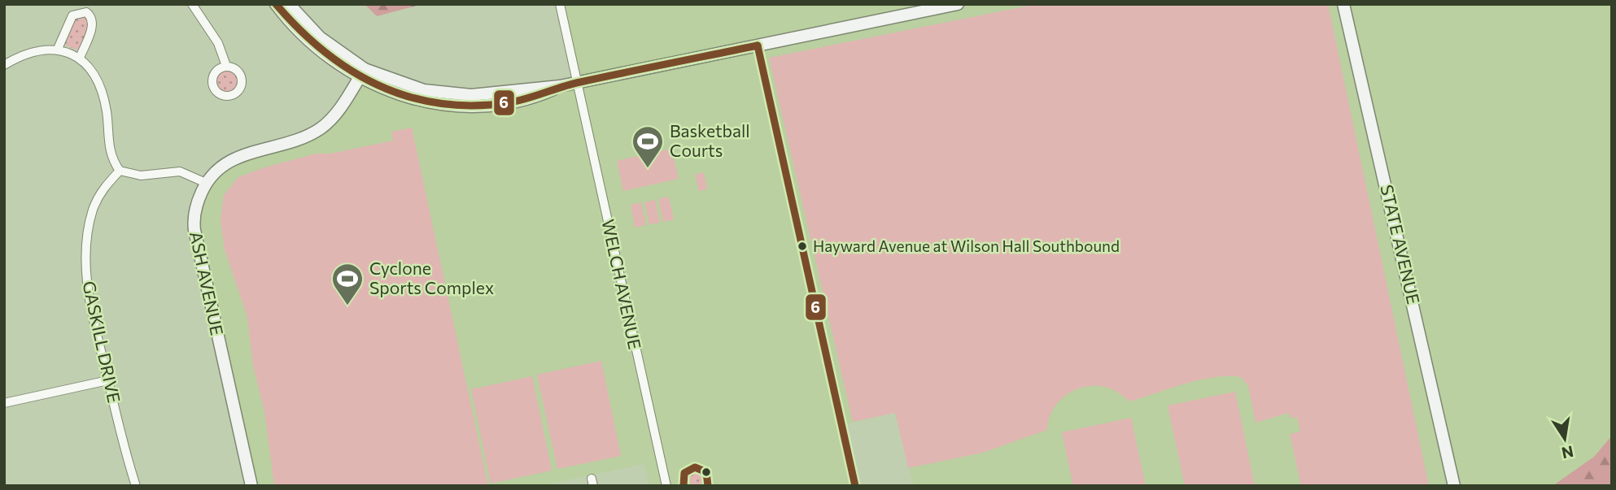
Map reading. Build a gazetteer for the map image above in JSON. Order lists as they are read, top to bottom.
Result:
{
  "streets": {
    "street": [
      "STATE AVENUE",
      "ASH AVENUE",
      "WELCH AVENUE",
      "GASKILL DRIVE"
    ]
  },
  "places": {
    "sports": ["Basketball Courts", "Cyclone Sports Complex"],
    "other": ["Hayward Avenue at Wilson Hall Southbound"]
  },
  "lines": ["transit line 6"],
  "north": "bottom"
}
